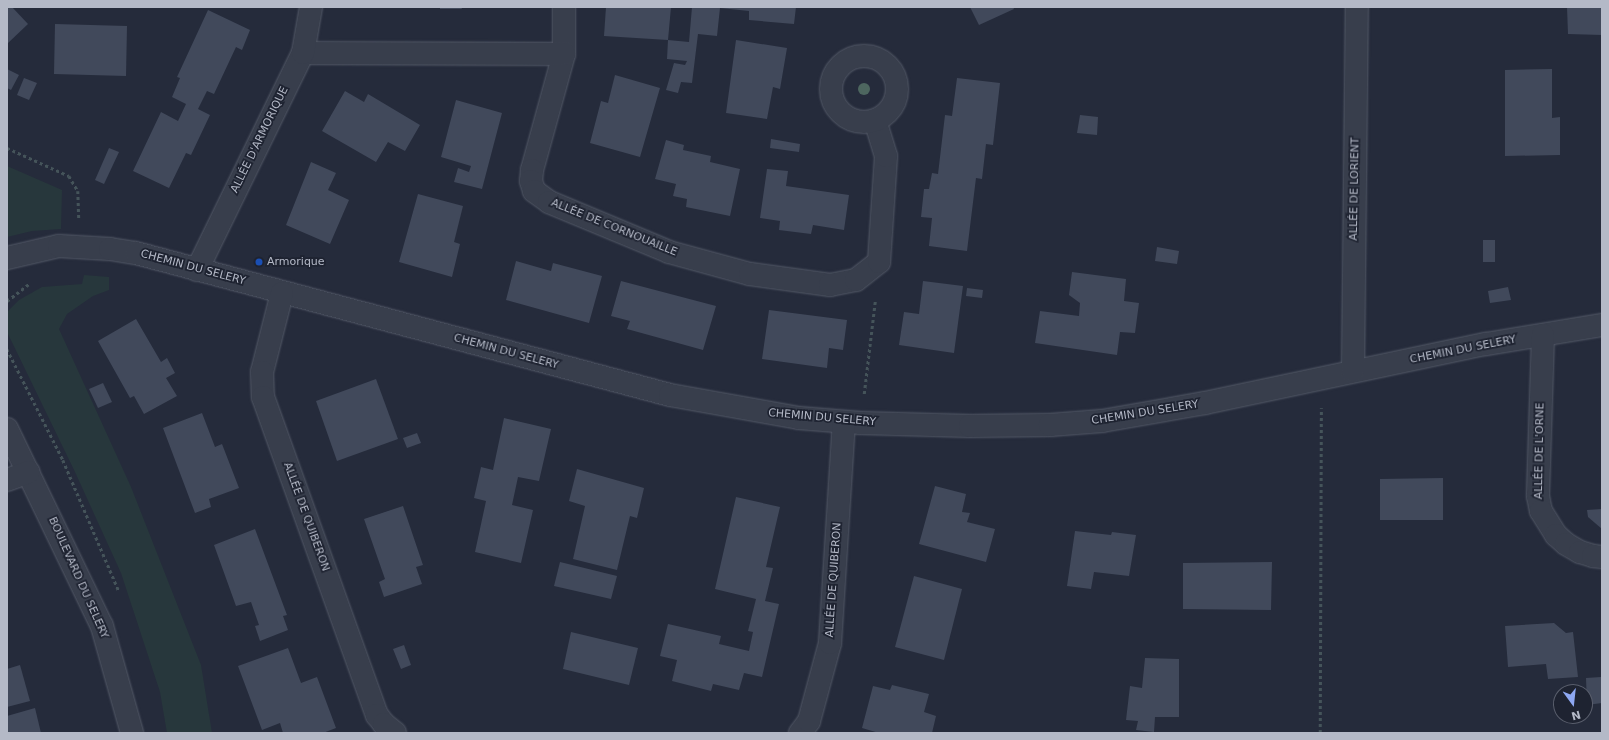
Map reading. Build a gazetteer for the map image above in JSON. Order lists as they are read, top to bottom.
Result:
{
  "streets": {
    "street": [
      "ALLÉE D'ARMORIQUE",
      "ALLÉE DE LORIENT",
      "ALLÉE DE CORNOUAILLE",
      "CHEMIN DU SELERY",
      "ALLÉE DE L'ORNE",
      "ALLÉE DE QUIBERON",
      "BOULEVARD DU SELERY"
    ]
  },
  "crossings": [
    ["ALLÉE D'ARMORIQUE", "CHEMIN DU SELERY"],
    ["ALLÉE DE LORIENT", "CHEMIN DU SELERY"],
    ["CHEMIN DU SELERY", "ALLÉE DE L'ORNE"],
    ["CHEMIN DU SELERY", "ALLÉE DE QUIBERON"]
  ],
  "places": ["Armorique"],
  "north": "bottom"
}
